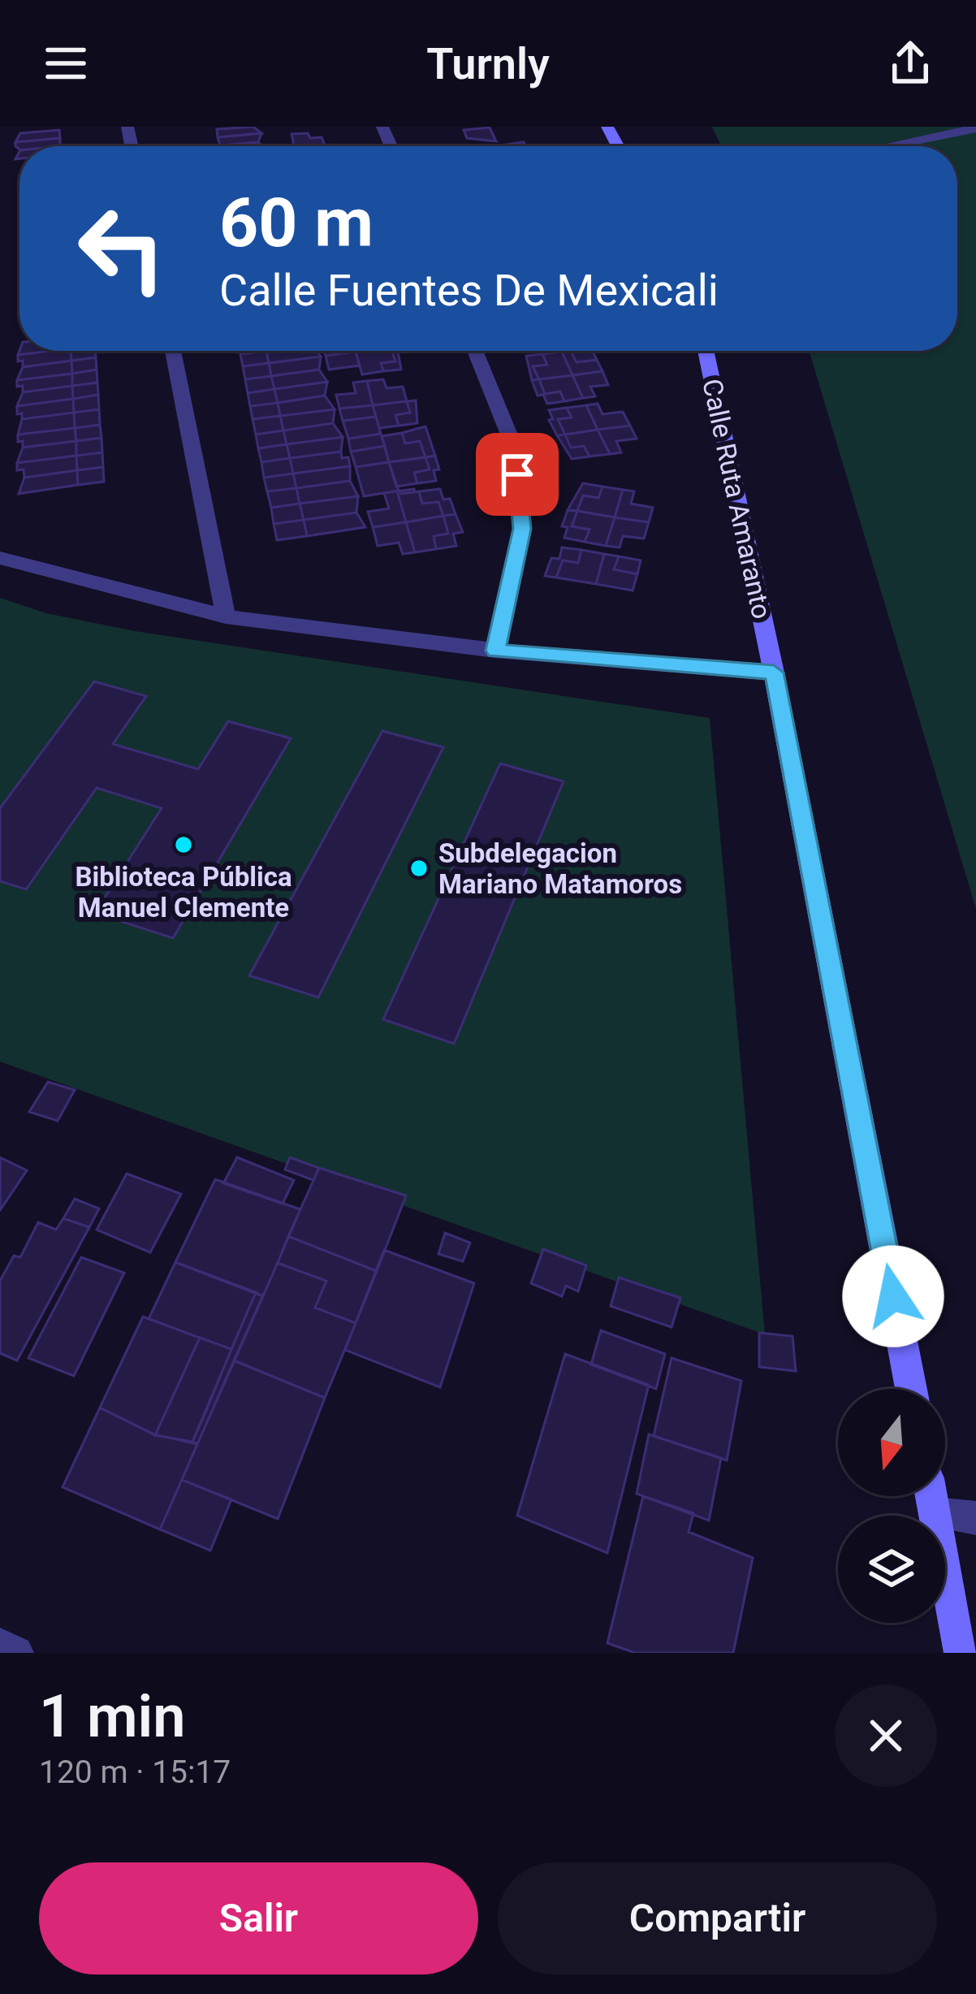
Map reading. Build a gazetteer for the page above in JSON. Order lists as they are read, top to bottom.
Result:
{
  "streets": {
    "main road": ["Calle Ruta Amaranto"]
  },
  "places": ["Biblioteca Pública Manuel Clemente", "Subdelegacion Mariano Matamoros"],
  "north": "bottom",
  "page": {
    "header": "Turnly",
    "turn": ["60 m", "Calle Fuentes De Mexicali"],
    "heading": ["1 min", "120 m · 15:17"],
    "buttons": ["Salir", "Compartir"]
  }
}
